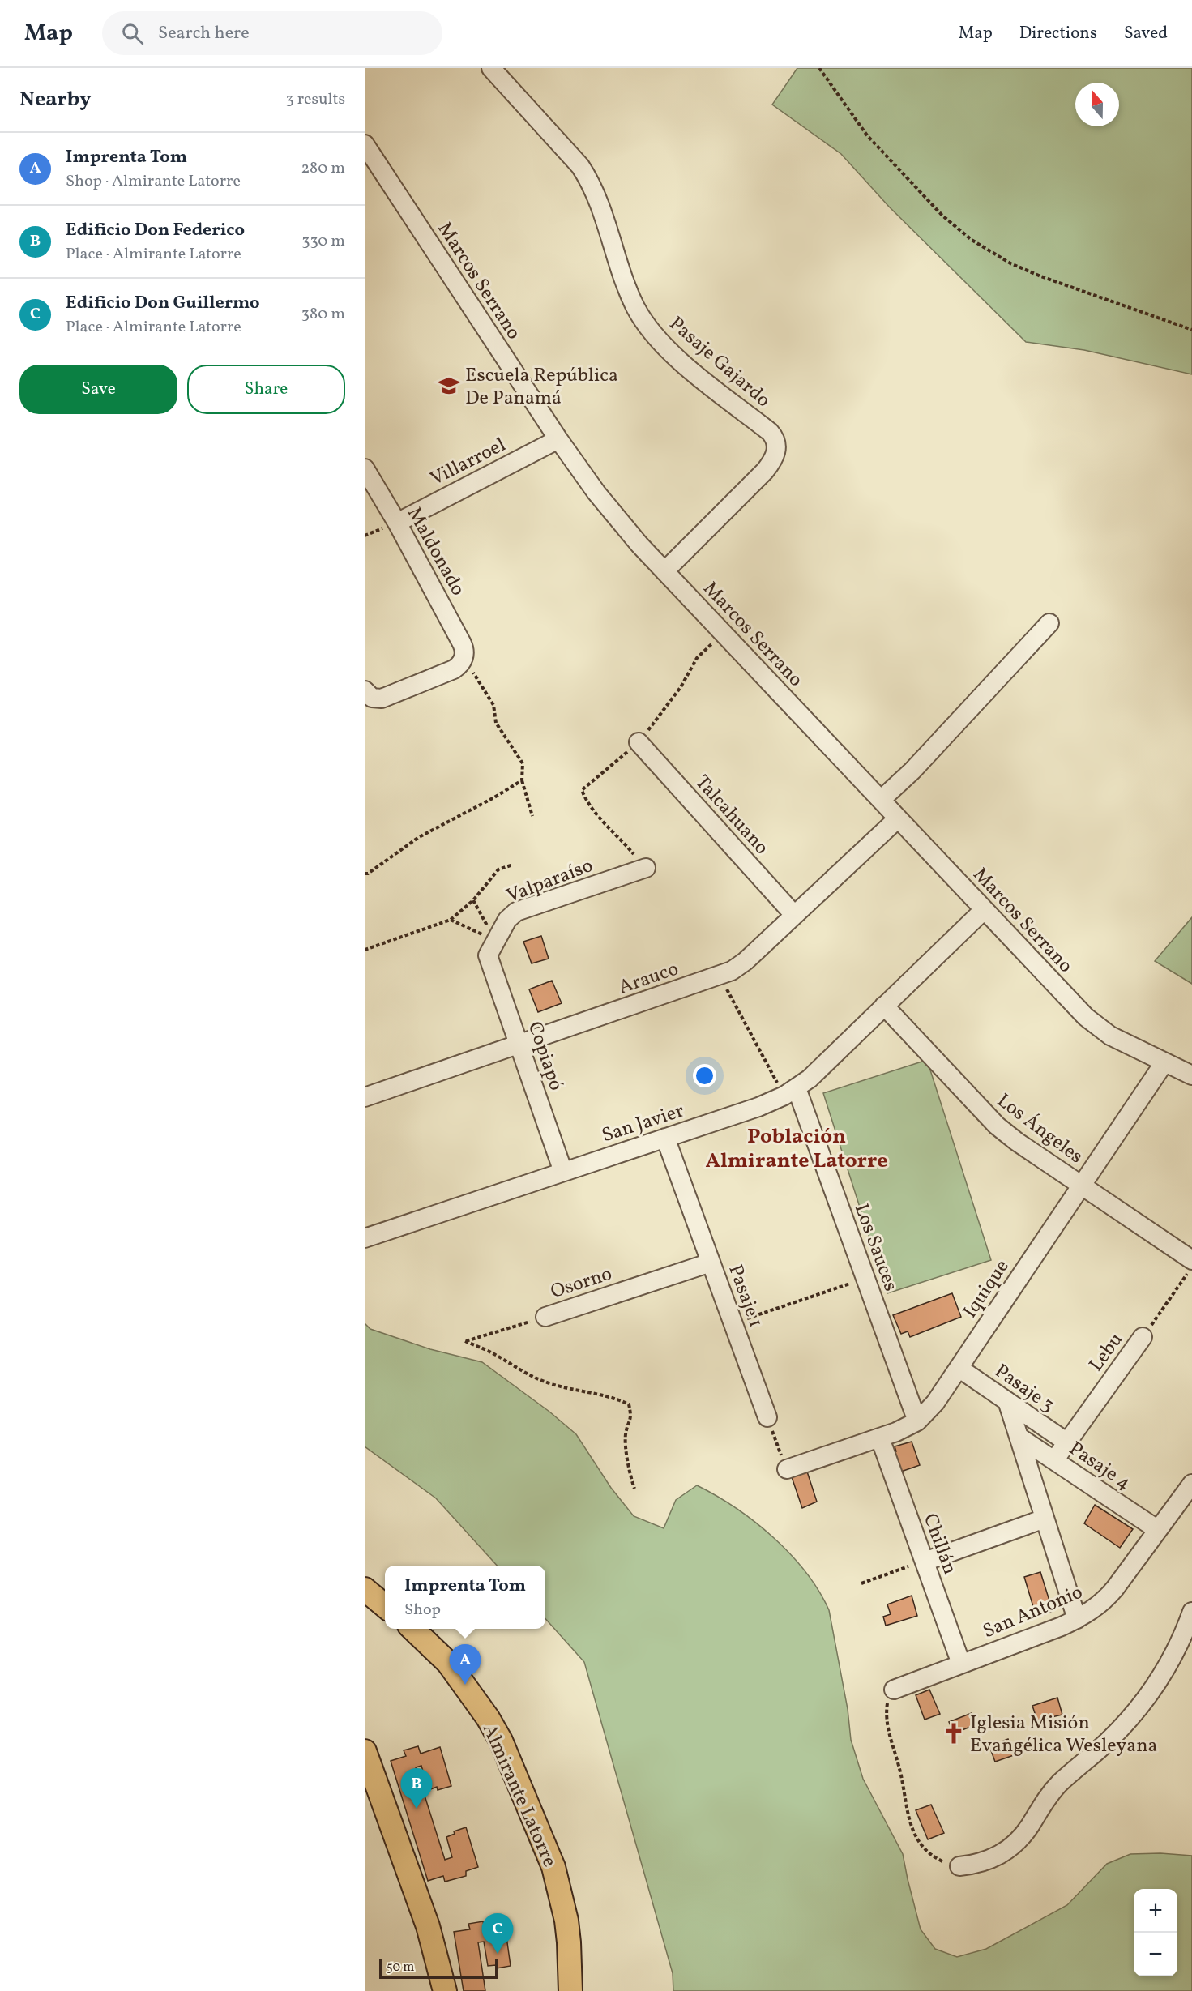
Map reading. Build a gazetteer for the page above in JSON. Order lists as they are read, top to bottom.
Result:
{
  "streets": {
    "main road": ["Almirante Latorre"],
    "street": [
      "Marcos Serrano",
      "Pasaje Gajardo",
      "Villarroel",
      "Maldonado",
      "Talcahuano",
      "Valparaíso",
      "Arauco",
      "Copiapó",
      "San Javier",
      "Los Ángeles",
      "Los Sauces",
      "Osorno",
      "Iquique",
      "Pasaje 1",
      "Lebu",
      "Pasaje 3",
      "Pasaje 4",
      "Chillán",
      "San Antonio"
    ]
  },
  "crossings": [
    ["Marcos Serrano", "Pasaje Gajardo"],
    ["Marcos Serrano", "Villarroel"],
    ["Marcos Serrano", "Arauco"],
    ["Marcos Serrano", "San Javier"],
    ["Marcos Serrano", "Iquique"],
    ["Villarroel", "Maldonado"],
    ["Talcahuano", "Arauco"],
    ["Valparaíso", "Copiapó"],
    ["Arauco", "Copiapó"],
    ["Copiapó", "San Javier"],
    ["San Javier", "Los Ángeles"],
    ["San Javier", "Los Sauces"],
    ["San Javier", "Pasaje 1"],
    ["Los Ángeles", "Iquique"],
    ["Los Sauces", "Iquique"],
    ["Osorno", "Pasaje 1"],
    ["Iquique", "Pasaje 3"],
    ["Iquique", "Chillán"],
    ["Lebu", "Pasaje 3"],
    ["Lebu", "Pasaje 4"],
    ["Pasaje 4", "San Antonio"],
    ["Chillán", "San Antonio"]
  ],
  "districts": ["Población Almirante Latorre"],
  "places": {
    "school or university": ["Escuela República De Panamá"],
    "church": ["Iglesia Misión Evangélica Wesleyana"]
  },
  "scale_bar": "50 m",
  "north": "top",
  "page": {
    "header": "Map",
    "search": "Search here",
    "nav": ["Map", "Directions", "Saved"],
    "heading": ["Nearby", "3 results"],
    "list": [
      {
        "mark": "A",
        "name": "Imprenta Tom",
        "note": "Shop · Almirante Latorre",
        "value": "280 m"
      },
      {
        "mark": "B",
        "name": "Edificio Don Federico",
        "note": "Place · Almirante Latorre",
        "value": "330 m"
      },
      {
        "mark": "C",
        "name": "Edificio Don Guillermo",
        "note": "Place · Almirante Latorre",
        "value": "380 m"
      }
    ],
    "buttons": ["Save", "Share"],
    "popup": ["Imprenta Tom", "Shop"],
    "pins": ["A", "B", "C"],
    "map_buttons": ["+", "−"],
    "scale": "50 m"
  }
}
